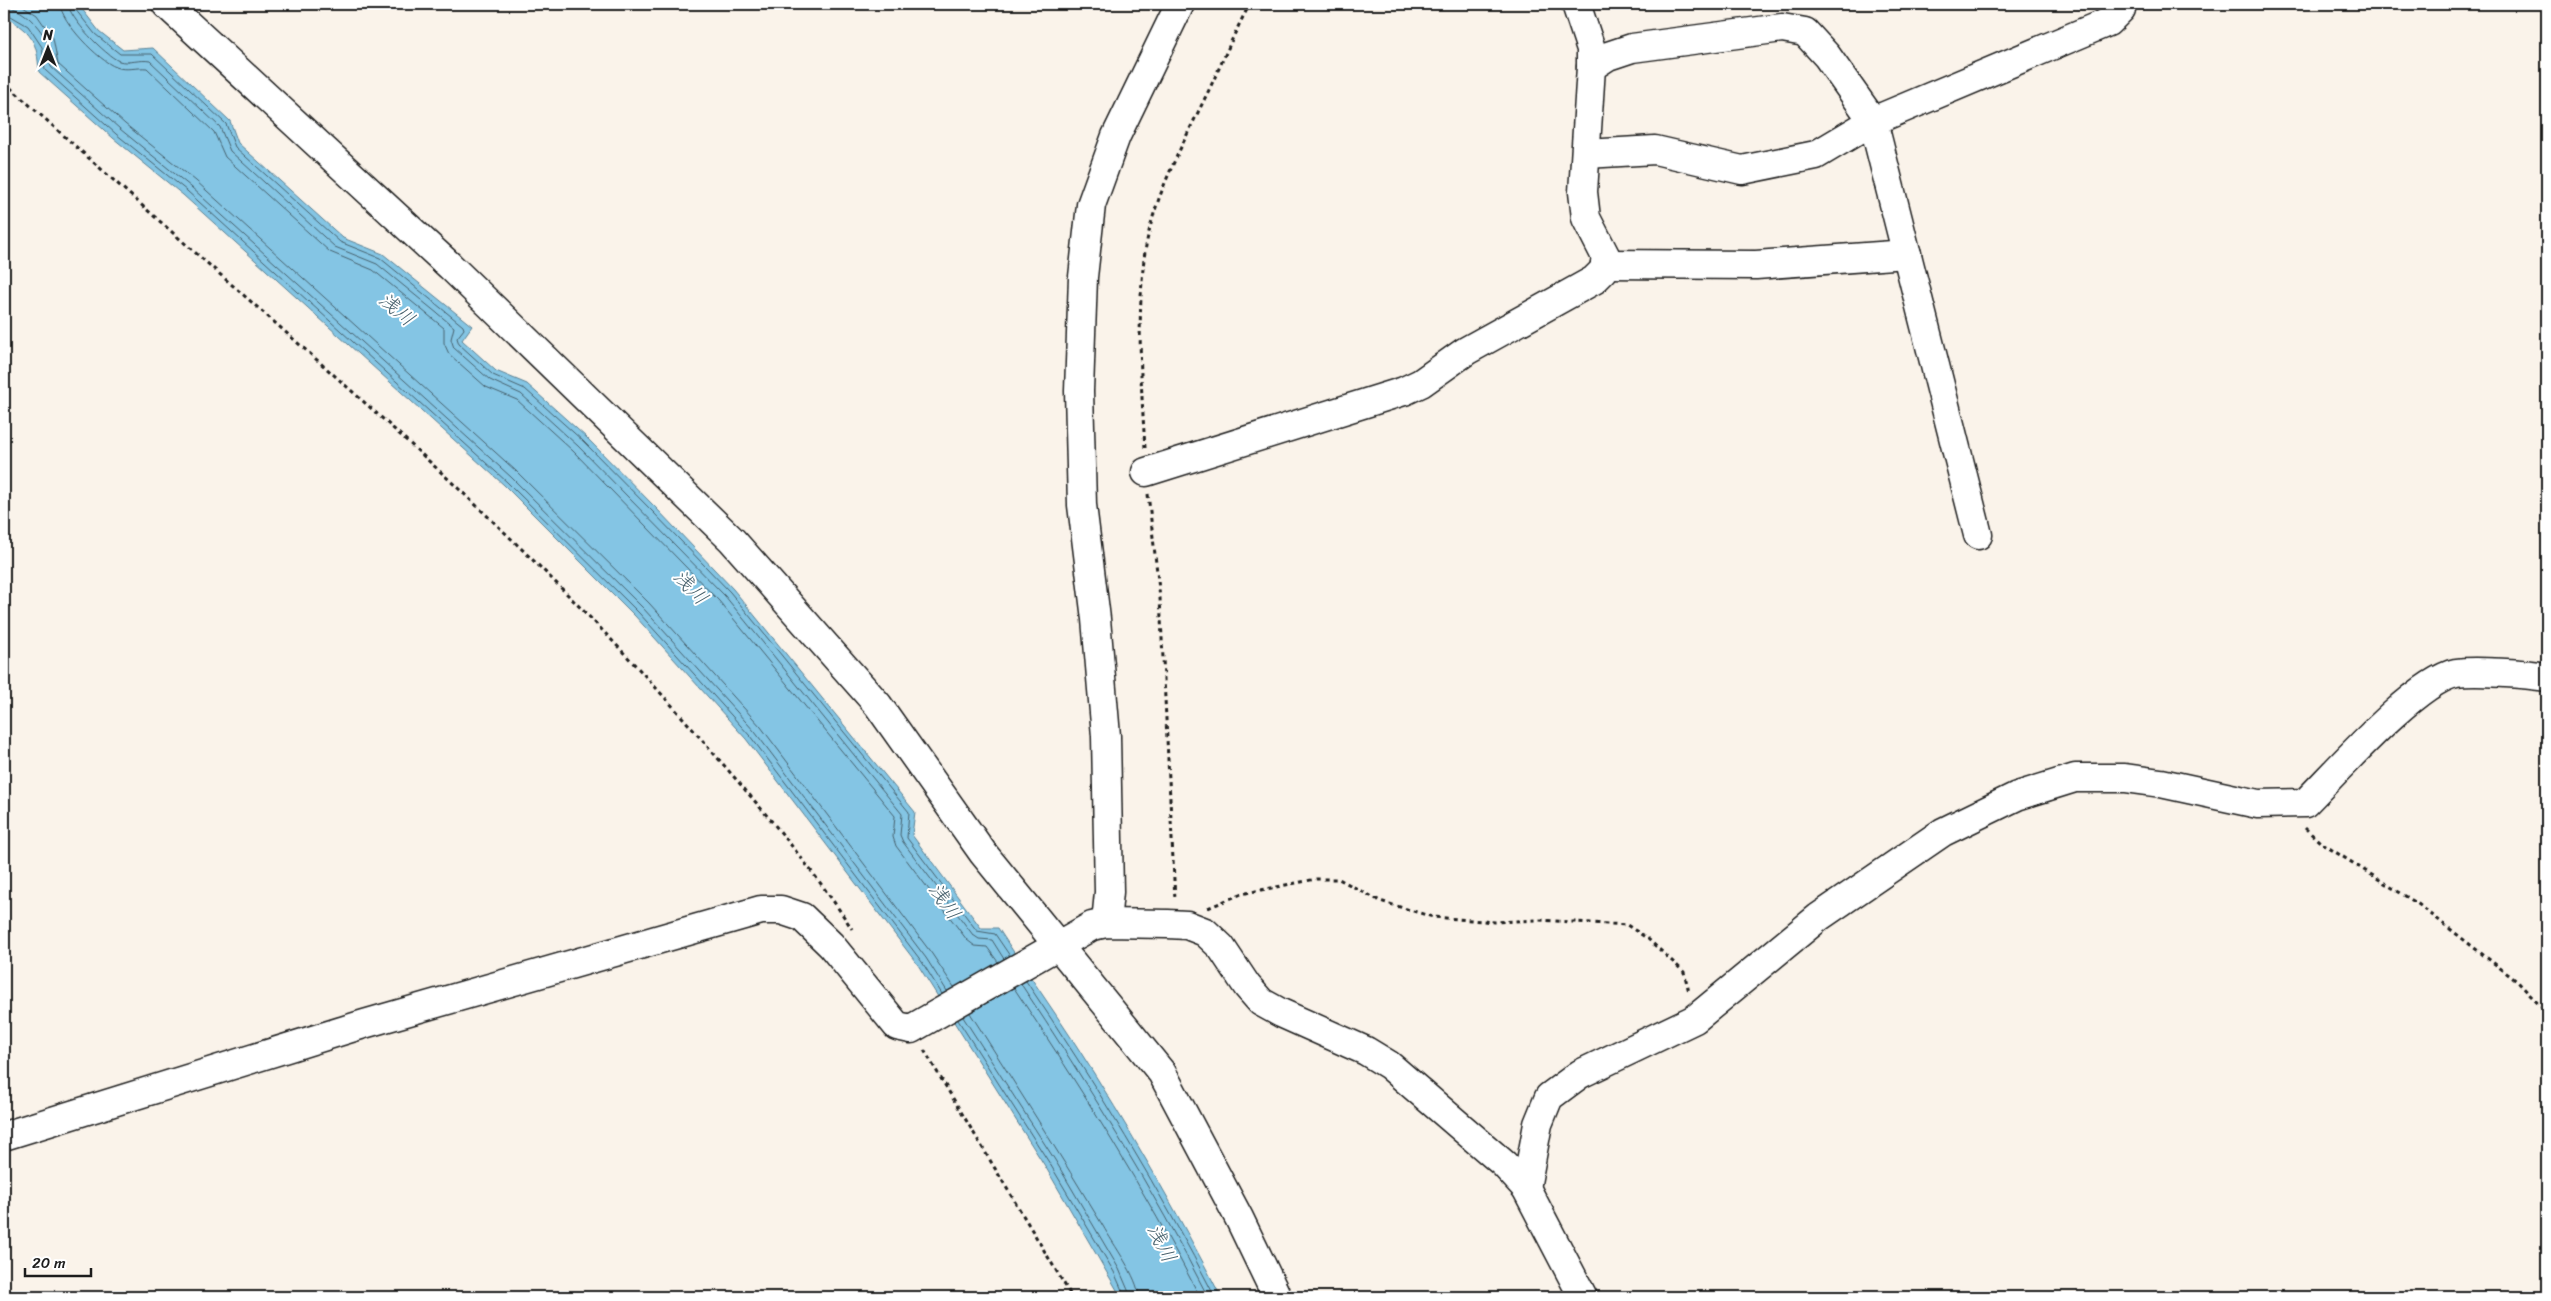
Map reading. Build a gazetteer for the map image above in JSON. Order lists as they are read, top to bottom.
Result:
{
  "water": ["浅川"],
  "scale_bar": "20 m",
  "north": "top"
}
